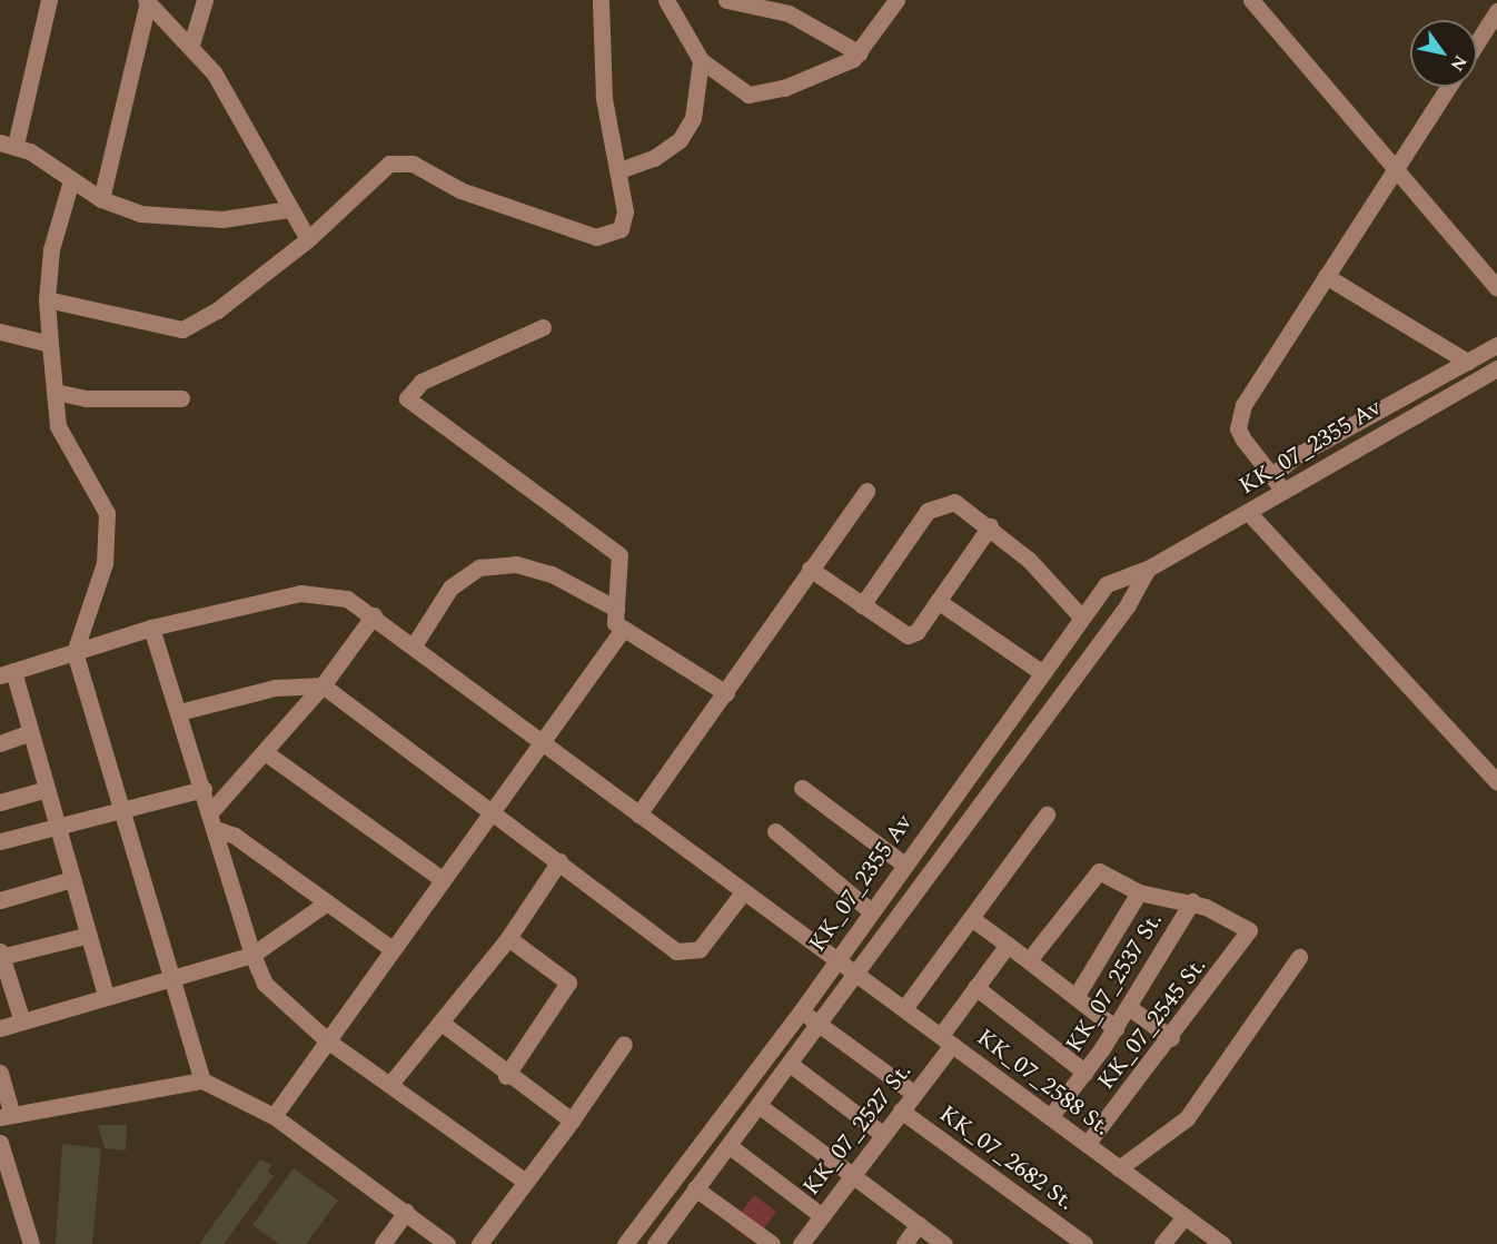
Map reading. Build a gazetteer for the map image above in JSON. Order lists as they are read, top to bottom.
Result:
{
  "streets": {
    "street": [
      "KK_07_2355 Av",
      "KK_07_2537 St.",
      "KK_07_2545 St.",
      "KK_07_2588 St.",
      "KK_07_2527 St.",
      "KK_07_2682 St."
    ]
  },
  "crossings": [
    ["KK_07_2355 Av", "KK_07_2588 St."],
    ["KK_07_2537 St.", "KK_07_2545 St."],
    ["KK_07_2537 St.", "KK_07_2588 St."],
    ["KK_07_2545 St.", "KK_07_2588 St."],
    ["KK_07_2588 St.", "KK_07_2527 St."],
    ["KK_07_2527 St.", "KK_07_2682 St."]
  ],
  "north": "bottom right"
}
